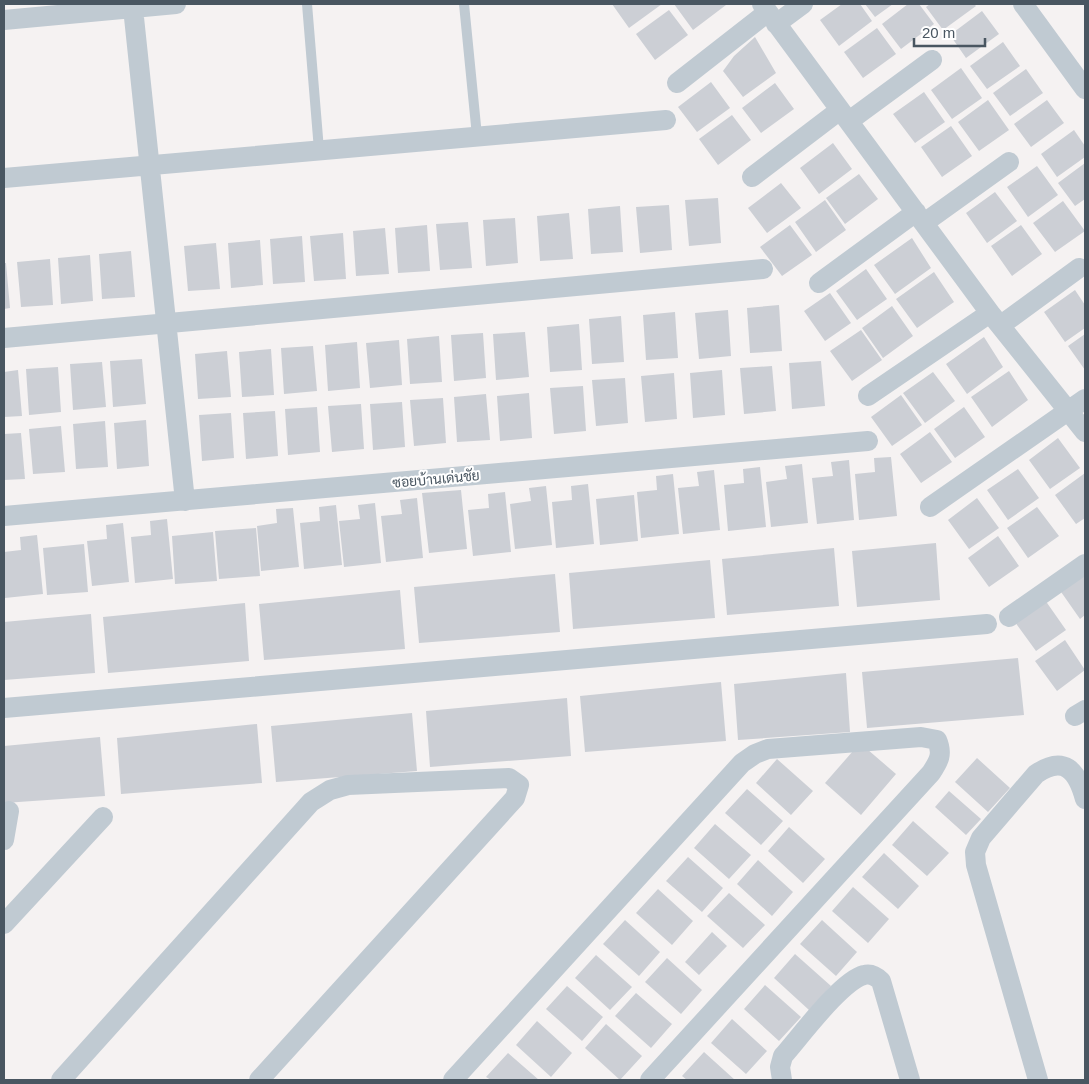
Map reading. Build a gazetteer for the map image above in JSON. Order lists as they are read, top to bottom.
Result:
{
  "streets": {
    "street": ["ซอยบ้านเด่นชัย"]
  },
  "scale_bar": "20 m"
}
